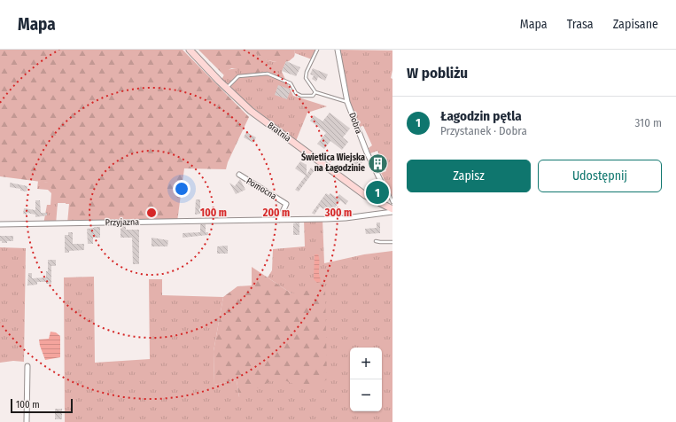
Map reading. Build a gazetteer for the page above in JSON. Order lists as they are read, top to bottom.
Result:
{
  "streets": {
    "street": [
      "Dobra",
      "Bratnia",
      "Pomocna",
      "Przyjazna"
    ]
  },
  "crossings": [
    ["Pomocna", "Przyjazna"]
  ],
  "places": {
    "building": ["Świetlica Wiejska na Łagodzinie"]
  },
  "scale_bar": "100 m",
  "page": {
    "header": "Mapa",
    "nav": ["Mapa", "Trasa", "Zapisane"],
    "heading": "W pobliżu",
    "list": [
      {
        "mark": "1",
        "name": "Łagodzin pętla",
        "note": "Przystanek · Dobra",
        "value": "310 m"
      }
    ],
    "buttons": ["Zapisz", "Udostępnij"],
    "pins": "1",
    "map_buttons": ["+", "−"],
    "scale": "100 m"
  },
  "rings": ["100 m", "200 m", "300 m"]
}
